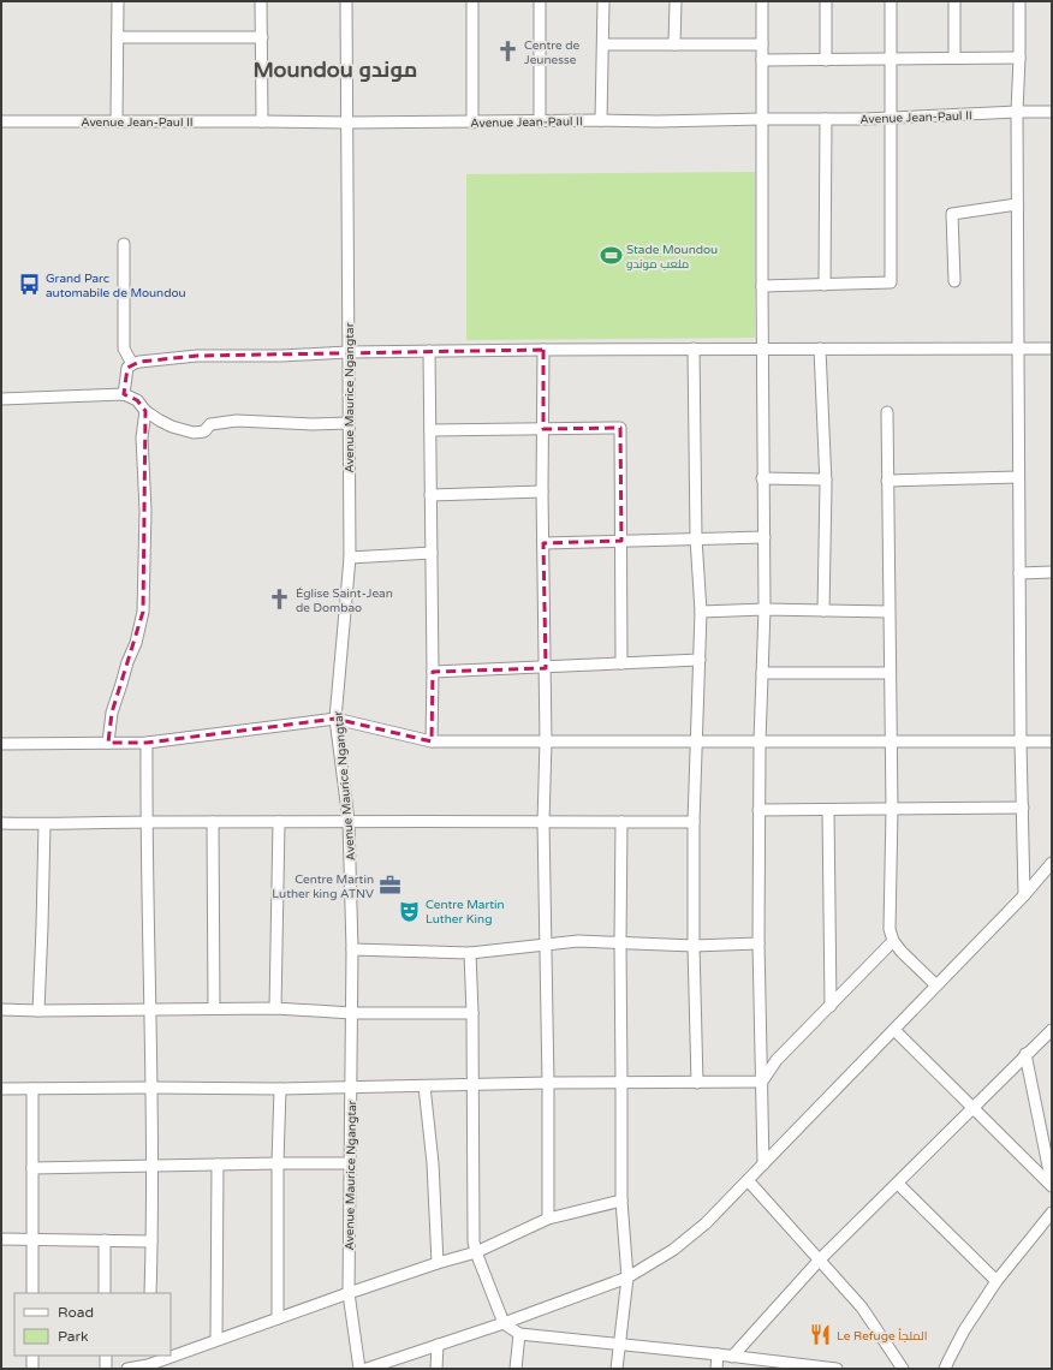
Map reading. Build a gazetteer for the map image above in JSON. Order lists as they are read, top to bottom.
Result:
{
  "streets": {
    "street": ["Avenue Jean-Paul II", "Avenue Maurice Ngangtar"]
  },
  "crossings": [
    ["Avenue Jean-Paul II", "Avenue Maurice Ngangtar"]
  ],
  "districts": ["Moundou موندو"],
  "places": {
    "church": ["Centre de Jeunesse", "Église Saint-Jean de Dombao"],
    "sports": ["Stade Moundou ملعب موندو"],
    "bus stop": ["Grand Parc automabile de Moundou"],
    "office": ["Centre Martin Luther king ATNV"],
    "theatre": ["Centre Martin Luther King"],
    "restaurant": ["Le Refuge الملجأ"]
  },
  "legend": ["Road", "Park"]
}
